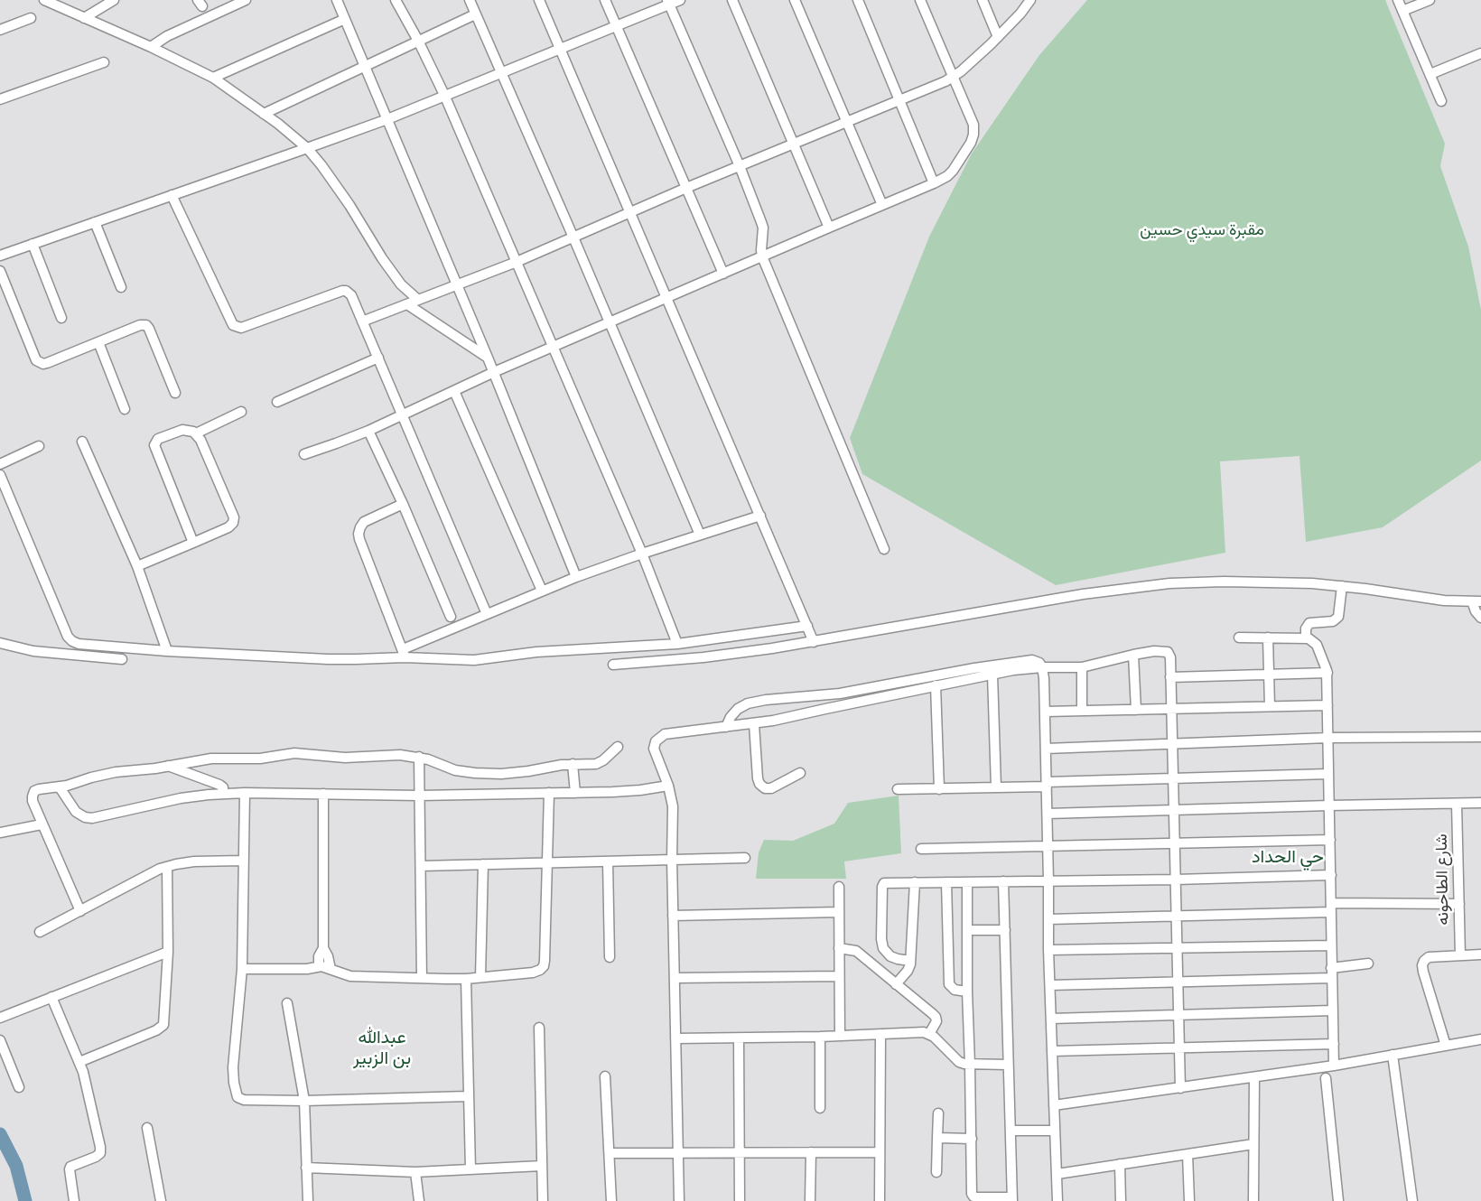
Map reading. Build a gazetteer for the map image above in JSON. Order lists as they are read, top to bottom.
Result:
{
  "streets": {
    "street": ["شارع الطاحونه"]
  },
  "districts": ["حي الحداد", "عبدالله بن الزبير"],
  "parks": ["مقبرة سيدي حسين"]
}
